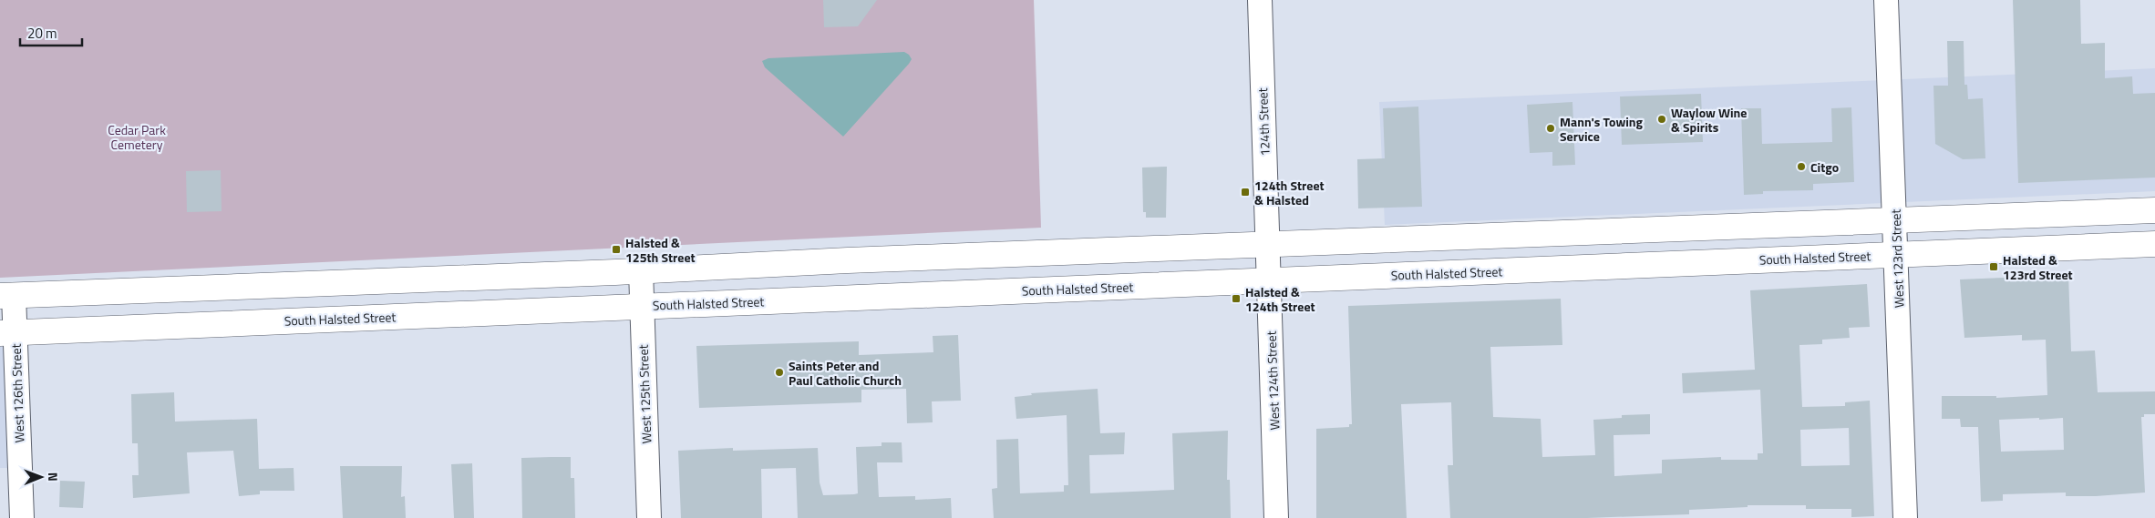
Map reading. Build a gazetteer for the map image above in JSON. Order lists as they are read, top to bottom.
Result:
{
  "streets": {
    "main road": ["South Halsted Street"],
    "street": [
      "124th Street",
      "West 123rd Street",
      "West 124th Street",
      "West 126th Street",
      "West 125th Street"
    ]
  },
  "crossings": [
    ["124th Street", "West 124th Street"],
    ["South Halsted Street", "West 123rd Street"],
    ["South Halsted Street", "West 124th Street"],
    ["South Halsted Street", "West 126th Street"],
    ["South Halsted Street", "West 125th Street"]
  ],
  "parks": ["Cedar Park Cemetery"],
  "places": {
    "other": [
      "Waylow Wine & Spirits",
      "Mann's Towing Service",
      "Citgo",
      "Saints Peter and Paul Catholic Church"
    ],
    "transit": [
      "124th Street & Halsted",
      "Halsted & 125th Street",
      "Halsted & 123rd Street",
      "Halsted & 124th Street"
    ]
  },
  "scale_bar": "20 m",
  "north": "right"
}
